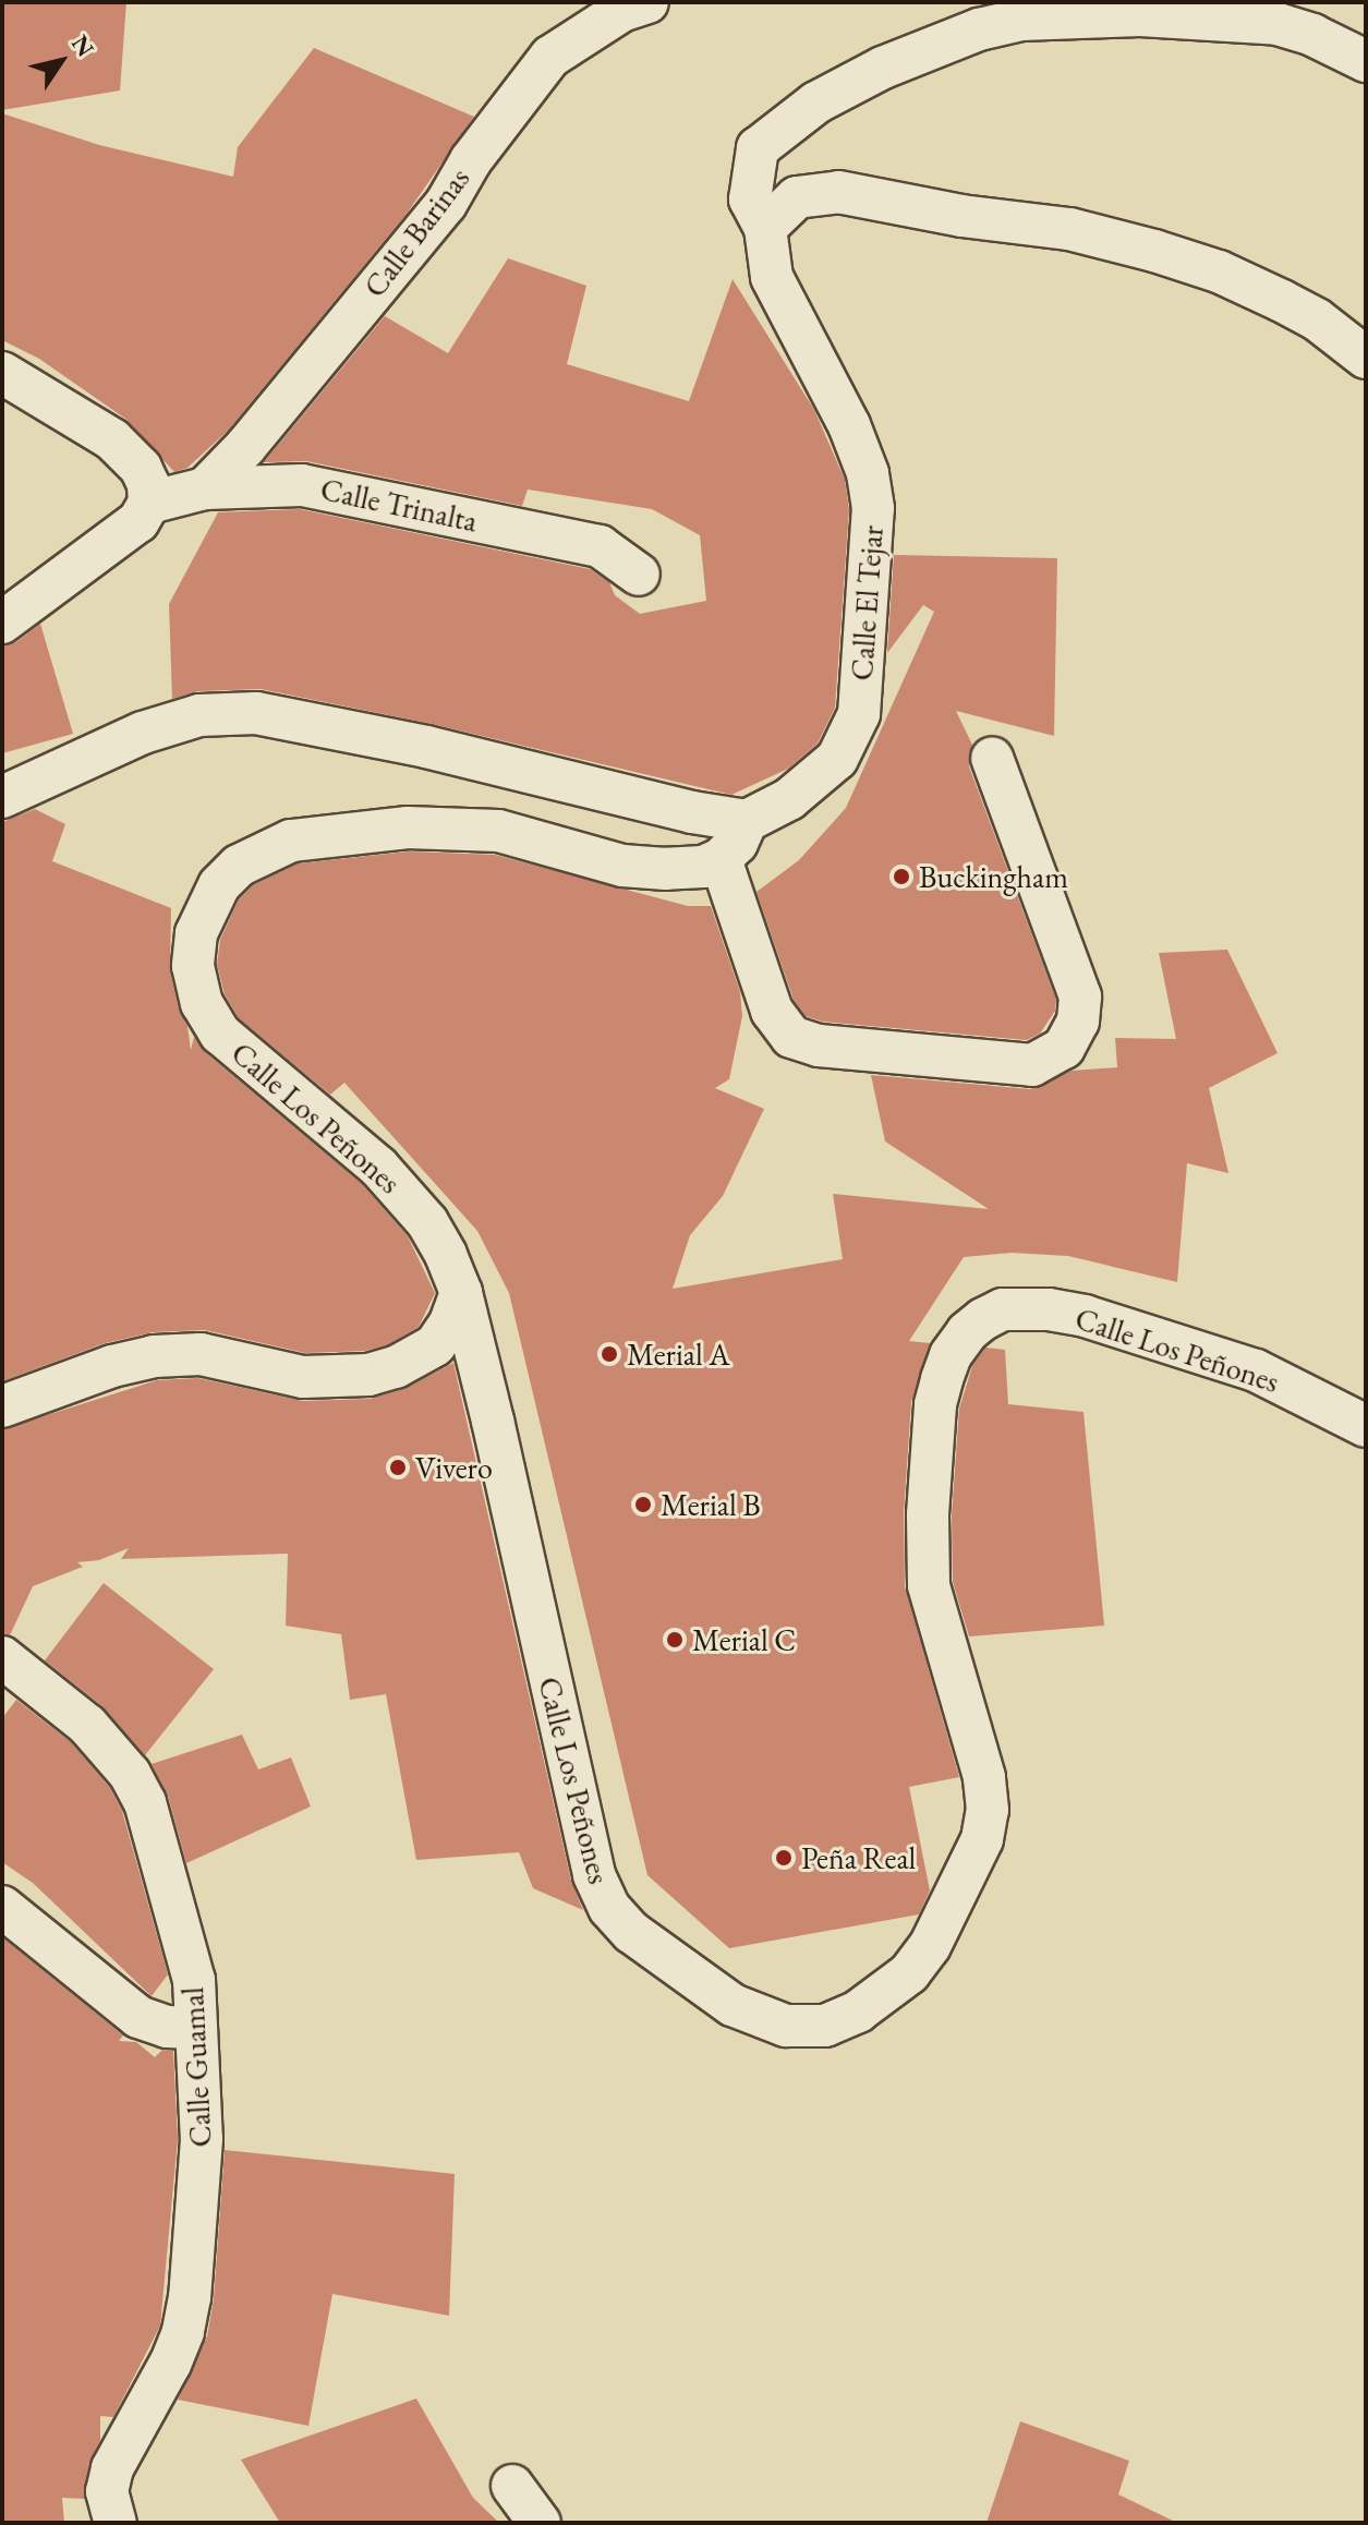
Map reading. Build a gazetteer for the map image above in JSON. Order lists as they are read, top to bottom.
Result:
{
  "streets": {
    "street": [
      "Calle Barinas",
      "Calle Trinalta",
      "Calle El Tejar",
      "Calle Los Peñones",
      "Calle Guamal"
    ]
  },
  "crossings": [
    ["Calle Barinas", "Calle Trinalta"]
  ],
  "places": [
    "Buckingham",
    "Merial A",
    "Vivero",
    "Merial B",
    "Merial C",
    "Peña Real"
  ],
  "north": "top right"
}
